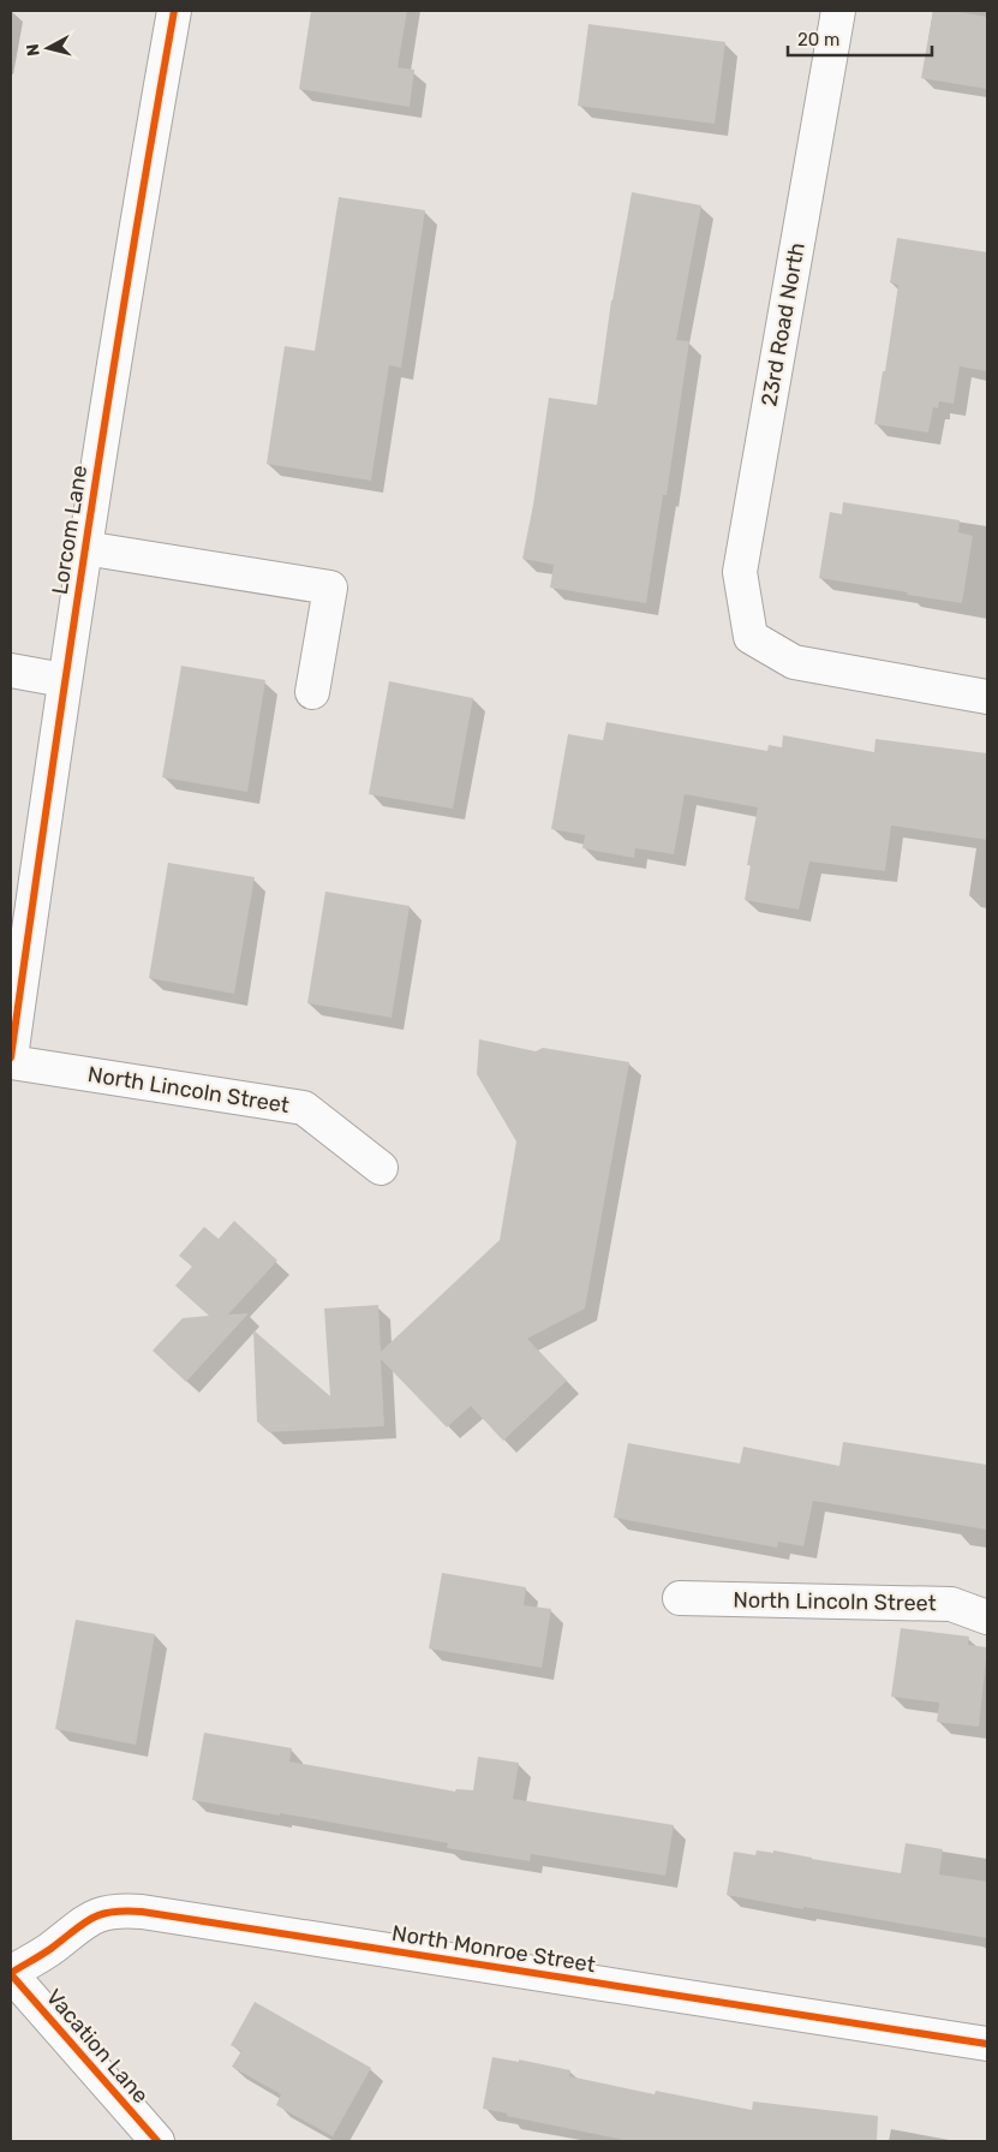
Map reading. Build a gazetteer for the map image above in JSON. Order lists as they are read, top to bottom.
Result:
{
  "streets": {
    "street": [
      "23rd Road North",
      "Lorcom Lane",
      "North Lincoln Street",
      "North Monroe Street",
      "Vacation Lane"
    ]
  },
  "crossings": [
    ["North Monroe Street", "Vacation Lane"]
  ],
  "scale_bar": "20 m",
  "north": "left"
}
